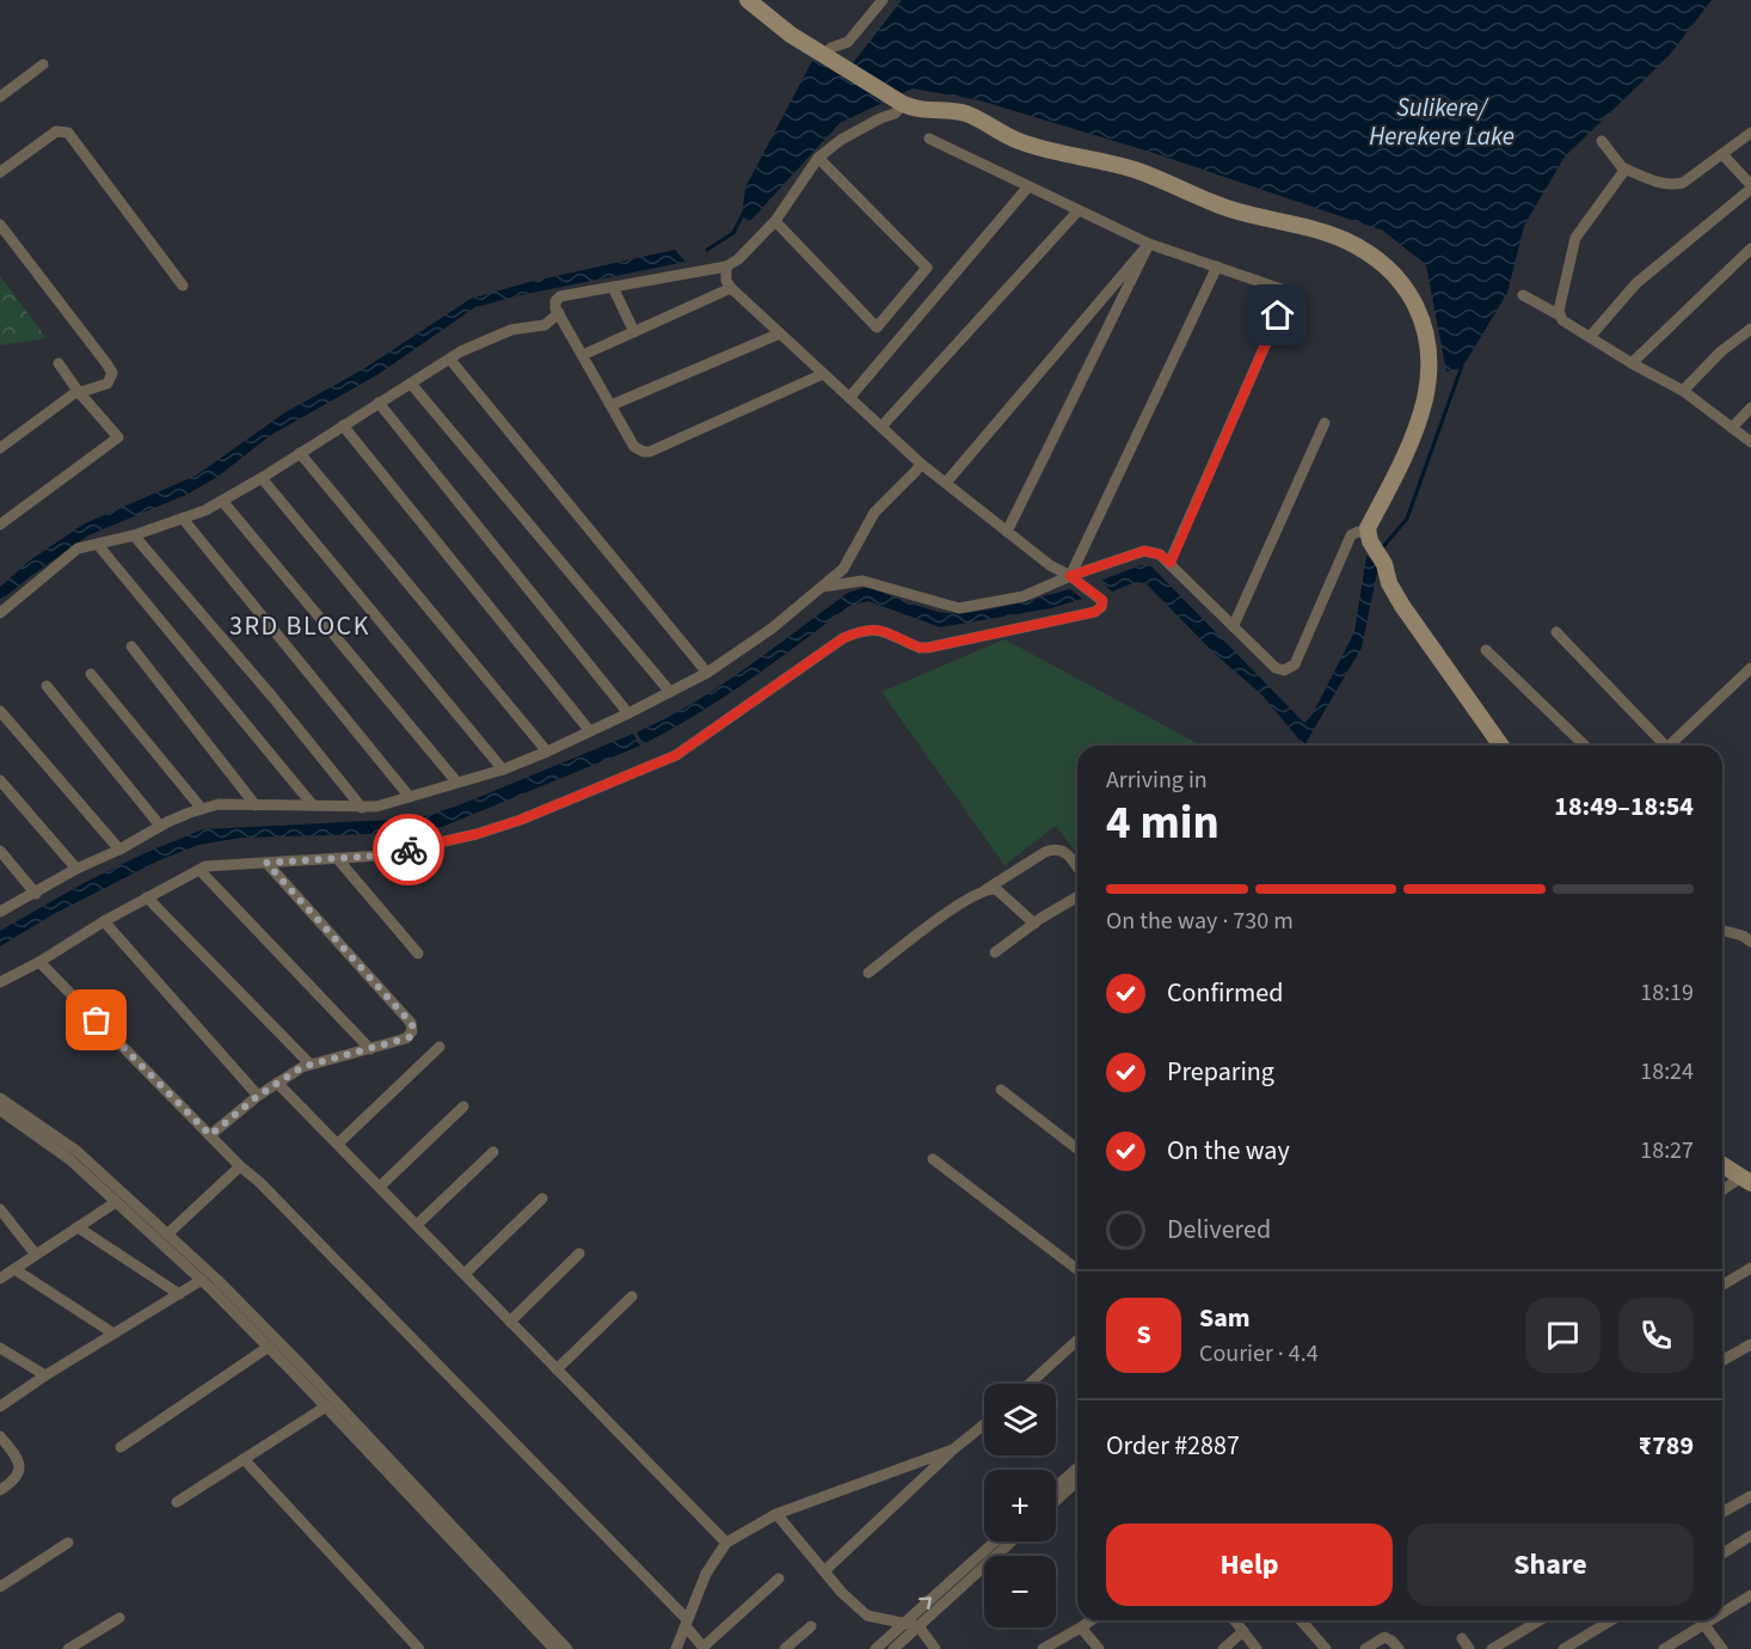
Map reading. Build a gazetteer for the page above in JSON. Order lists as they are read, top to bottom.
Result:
{
  "districts": ["3RD BLOCK"],
  "water": ["Sulikere/ Herekere Lake"],
  "page": {
    "heading": ["4 min", "Arriving in", "18:49–18:54"],
    "panel": [
      "Sam",
      "Courier · 4.4",
      "Order #2887",
      "₹789"
    ],
    "bar": "On the way · 730 m",
    "list": [
      ["Confirmed", "18:19"],
      ["Preparing", "18:24"],
      ["On the way", "18:27"],
      "Delivered"
    ],
    "round": "S",
    "map_buttons": ["+", "−"],
    "buttons": ["Help", "Share"]
  }
}
